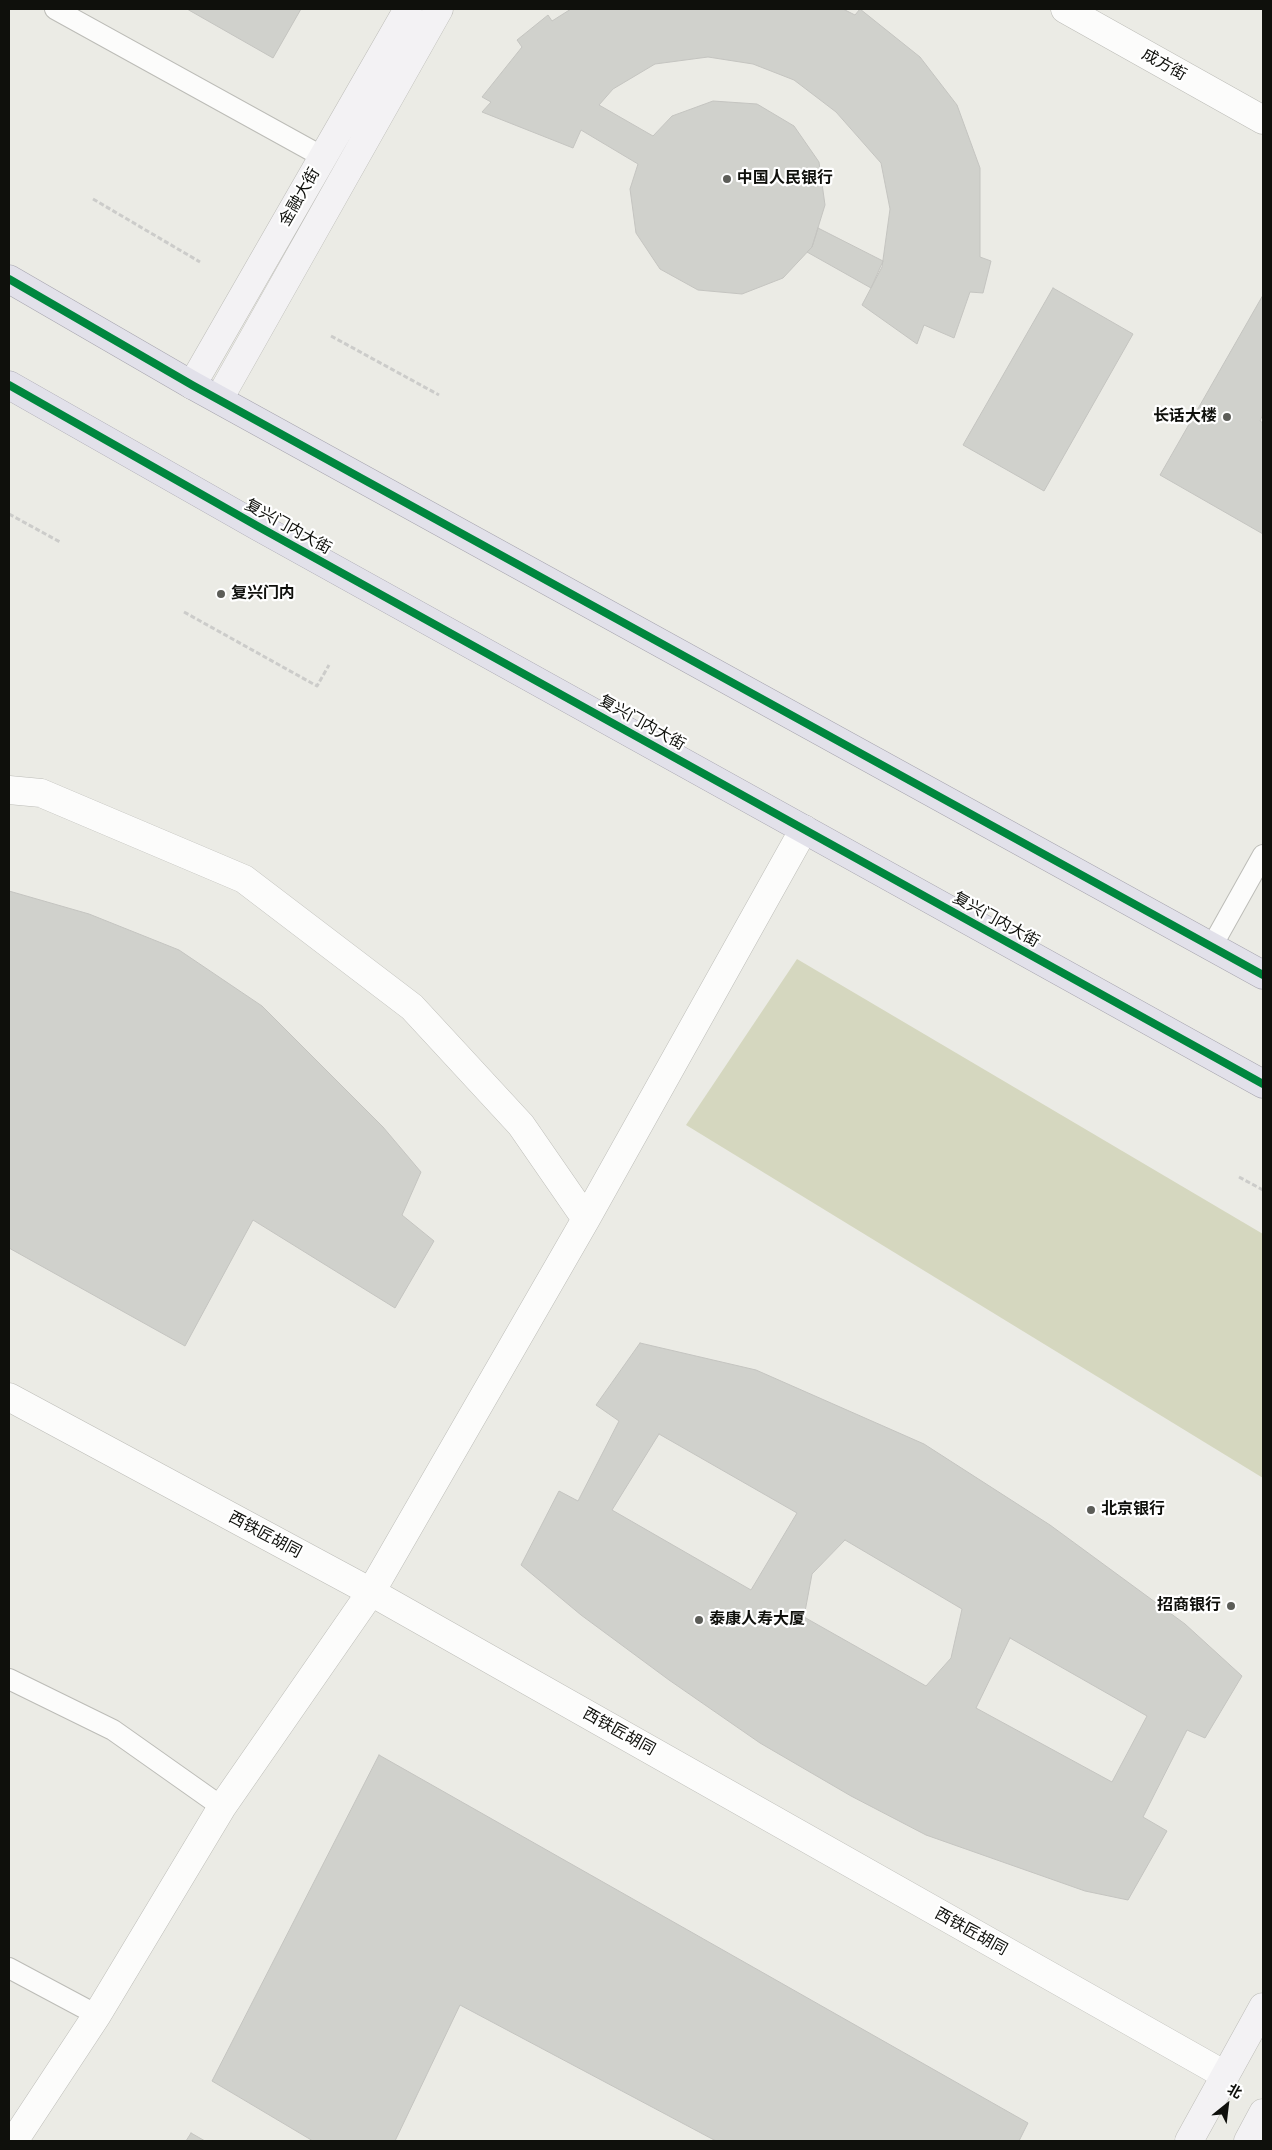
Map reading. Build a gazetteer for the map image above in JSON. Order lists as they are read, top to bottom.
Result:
{
  "streets": {
    "highway": ["复兴门内大街"],
    "main road": ["金融大街"],
    "street": ["成方街", "西铁匠胡同"]
  },
  "places": [
    "中国人民银行",
    "长话大楼",
    "复兴门内",
    "北京银行",
    "招商银行",
    "泰康人寿大厦"
  ],
  "north": "top right"
}
